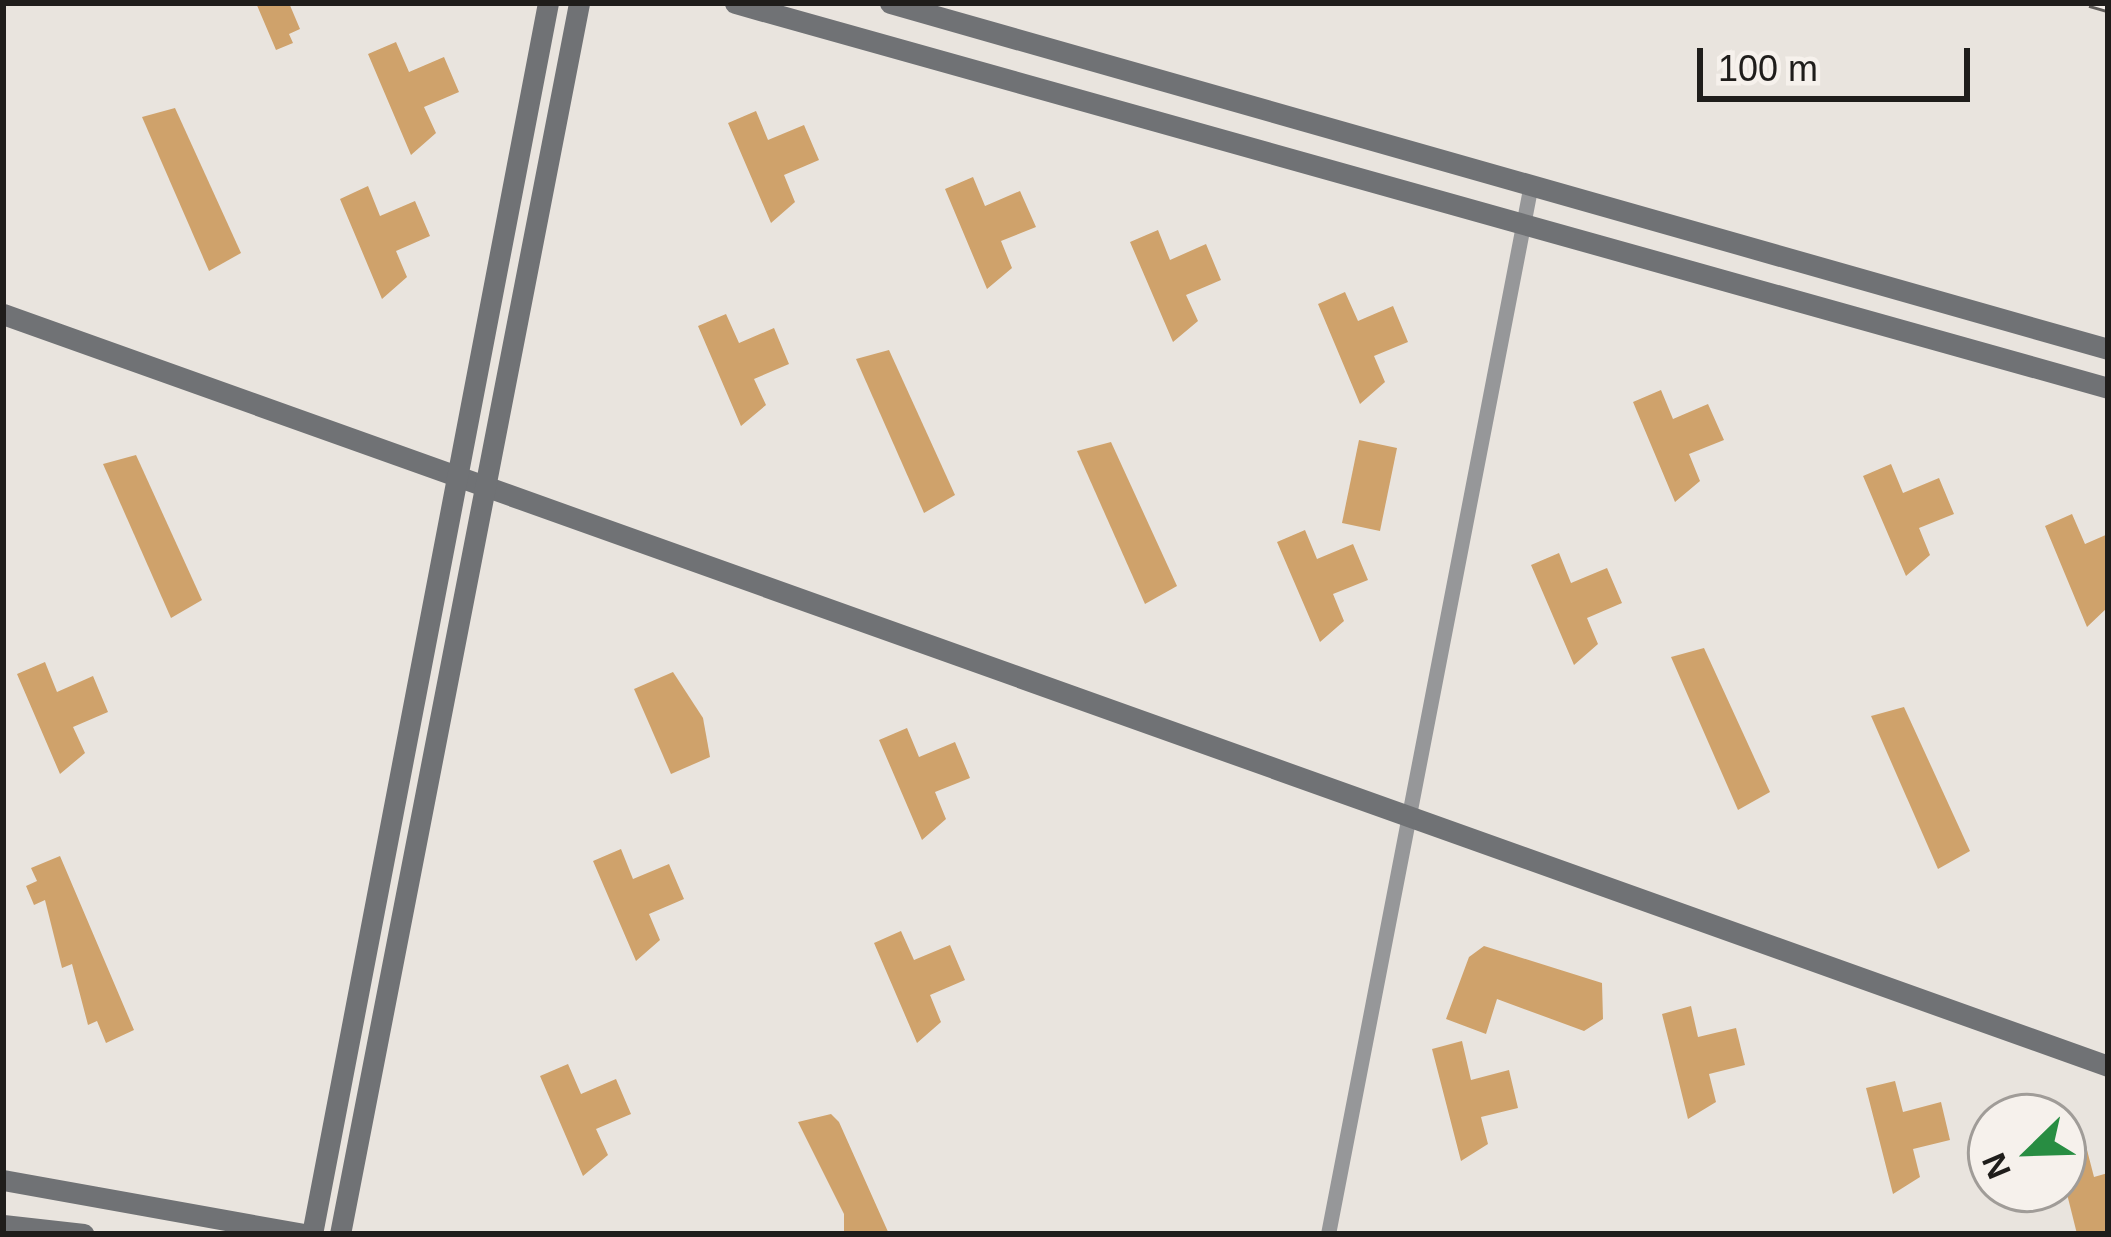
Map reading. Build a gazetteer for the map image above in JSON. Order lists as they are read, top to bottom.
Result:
{
  "scale_bar": "100 m",
  "north": "bottom left"
}
